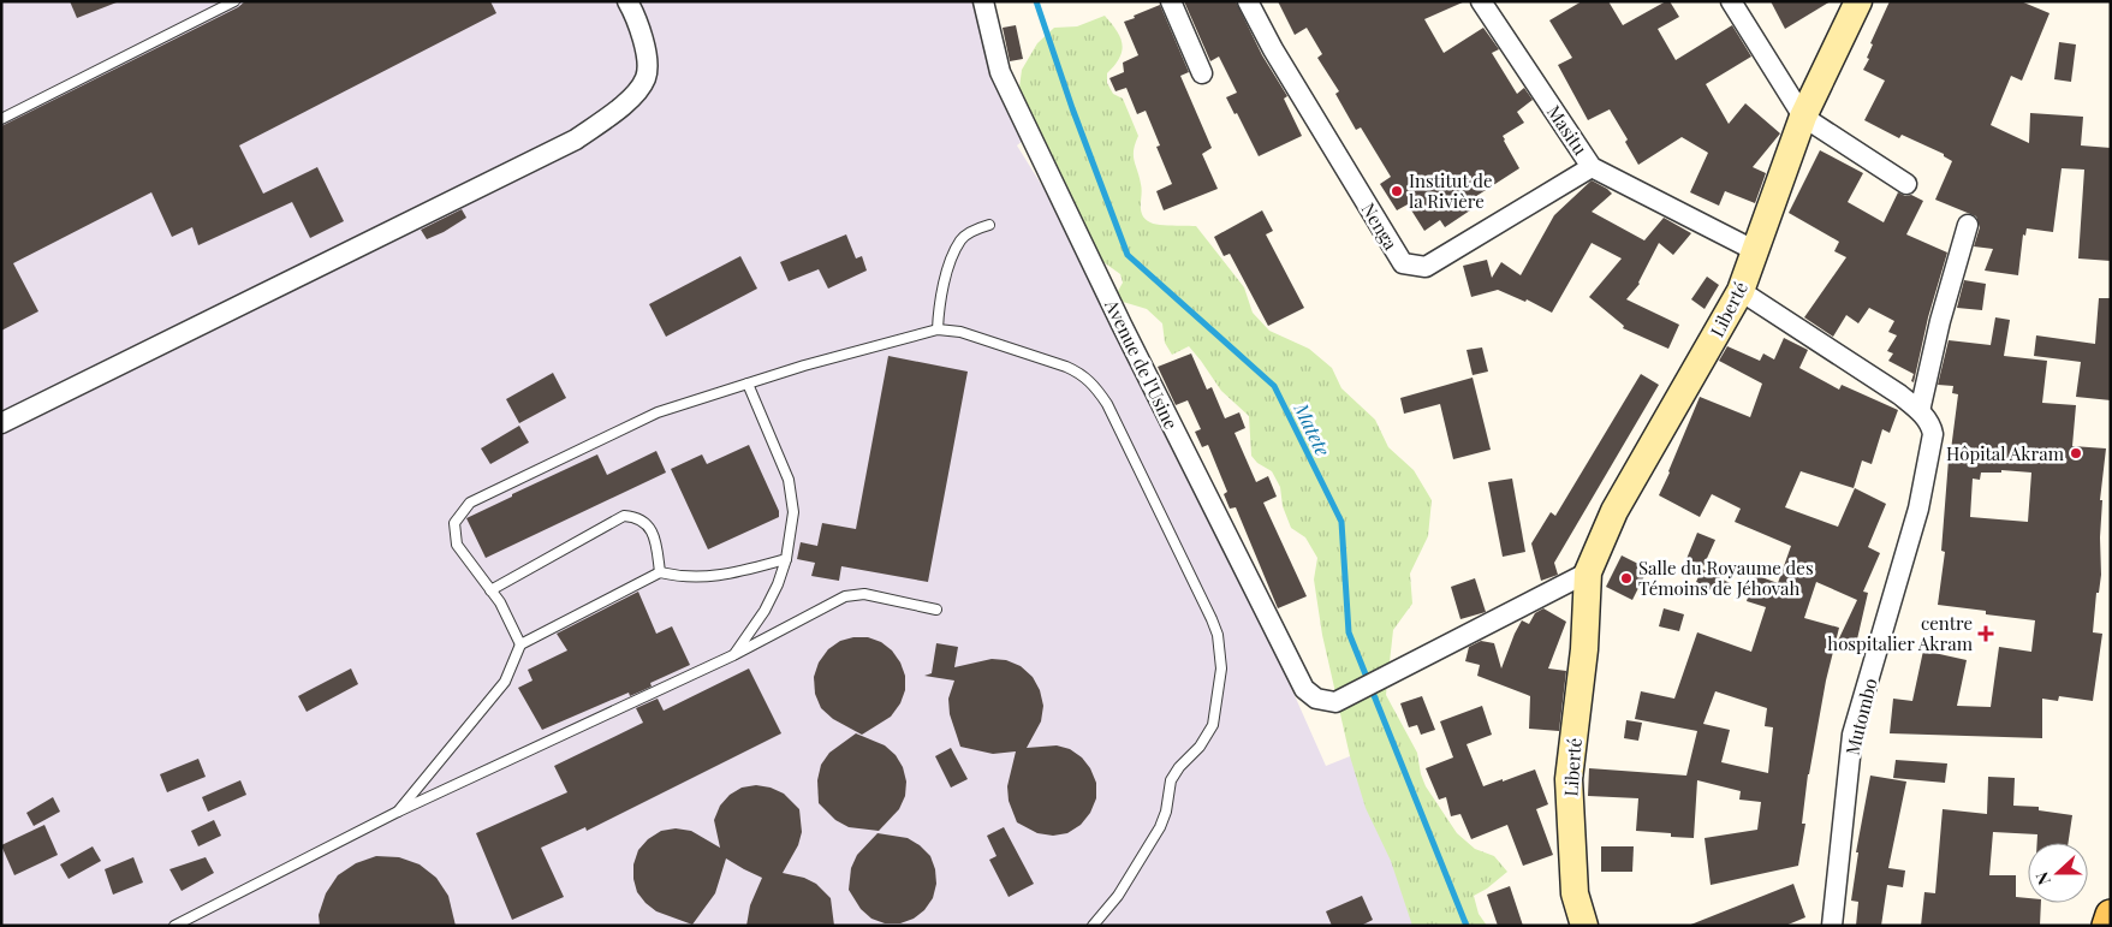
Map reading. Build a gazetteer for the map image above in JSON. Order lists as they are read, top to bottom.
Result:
{
  "streets": {
    "street": [
      "Masitu",
      "Nenga",
      "Liberté",
      "Avenue de l'Usine",
      "Mutombo"
    ]
  },
  "crossings": [
    ["Masitu", "Nenga"],
    ["Masitu", "Liberté"],
    ["Liberté", "Avenue de l'Usine"],
    ["Liberté", "Mutombo"]
  ],
  "water": ["Matete"],
  "places": {
    "other": ["Institut de la Rivière", "Hôpital Akram", "Salle du Royaume des Témoins de Jéhovah"],
    "health": ["centre hospitalier Akram"]
  },
  "north": "left"
}
